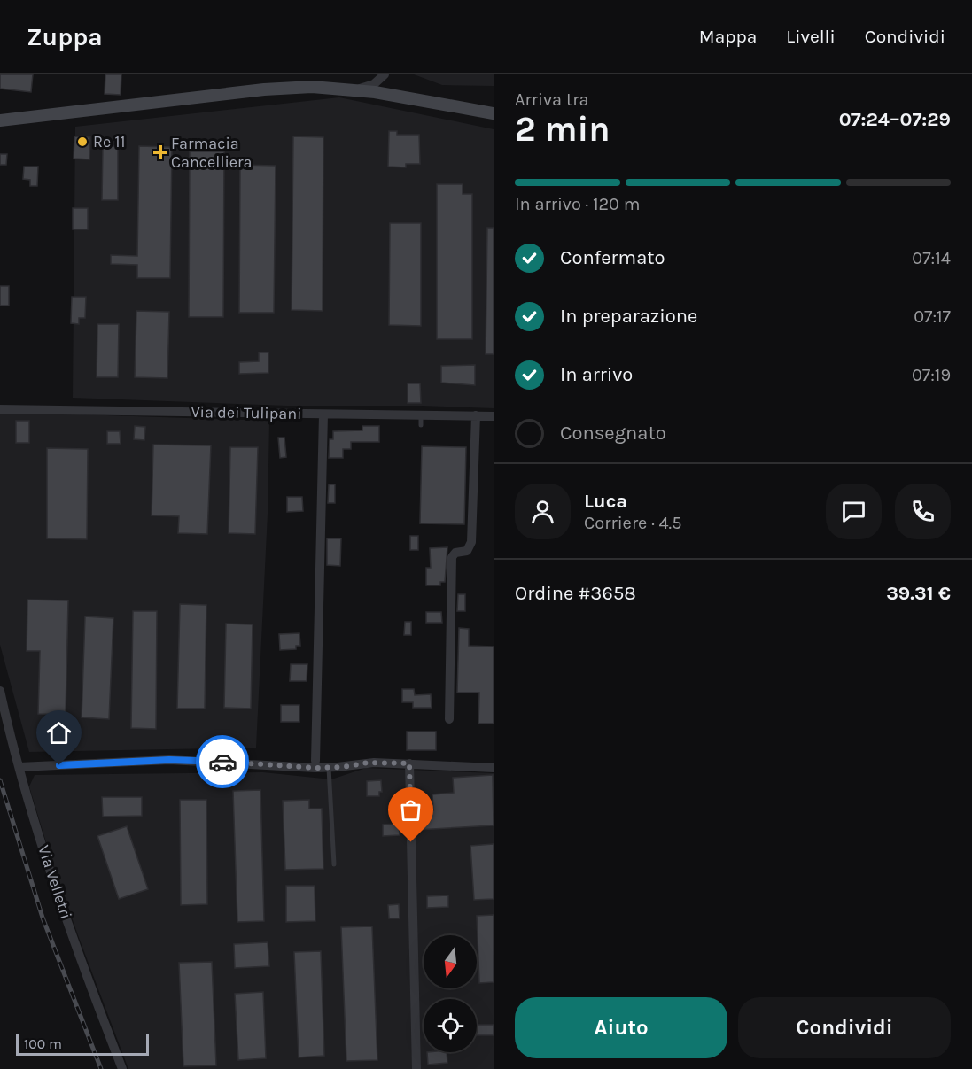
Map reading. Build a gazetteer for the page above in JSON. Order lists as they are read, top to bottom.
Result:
{
  "streets": {
    "street": ["Via dei Tulipani", "Via Velletri"]
  },
  "places": {
    "other": ["Re 11"],
    "health": ["Farmacia Cancelliera"]
  },
  "scale_bar": "100 m",
  "north": "bottom",
  "page": {
    "header": "Zuppa",
    "nav": ["Mappa", "Livelli", "Condividi"],
    "heading": ["2 min", "Arriva tra", "07:24–07:29"],
    "panel": [
      "Luca",
      "Corriere · 4.5",
      "Ordine #3658",
      "39.31 €"
    ],
    "bar": "In arrivo · 120 m",
    "list": [
      ["Confermato", "07:14"],
      ["In preparazione", "07:17"],
      ["In arrivo", "07:19"],
      "Consegnato"
    ],
    "buttons": ["Aiuto", "Condividi"],
    "scale": "100 m"
  }
}
